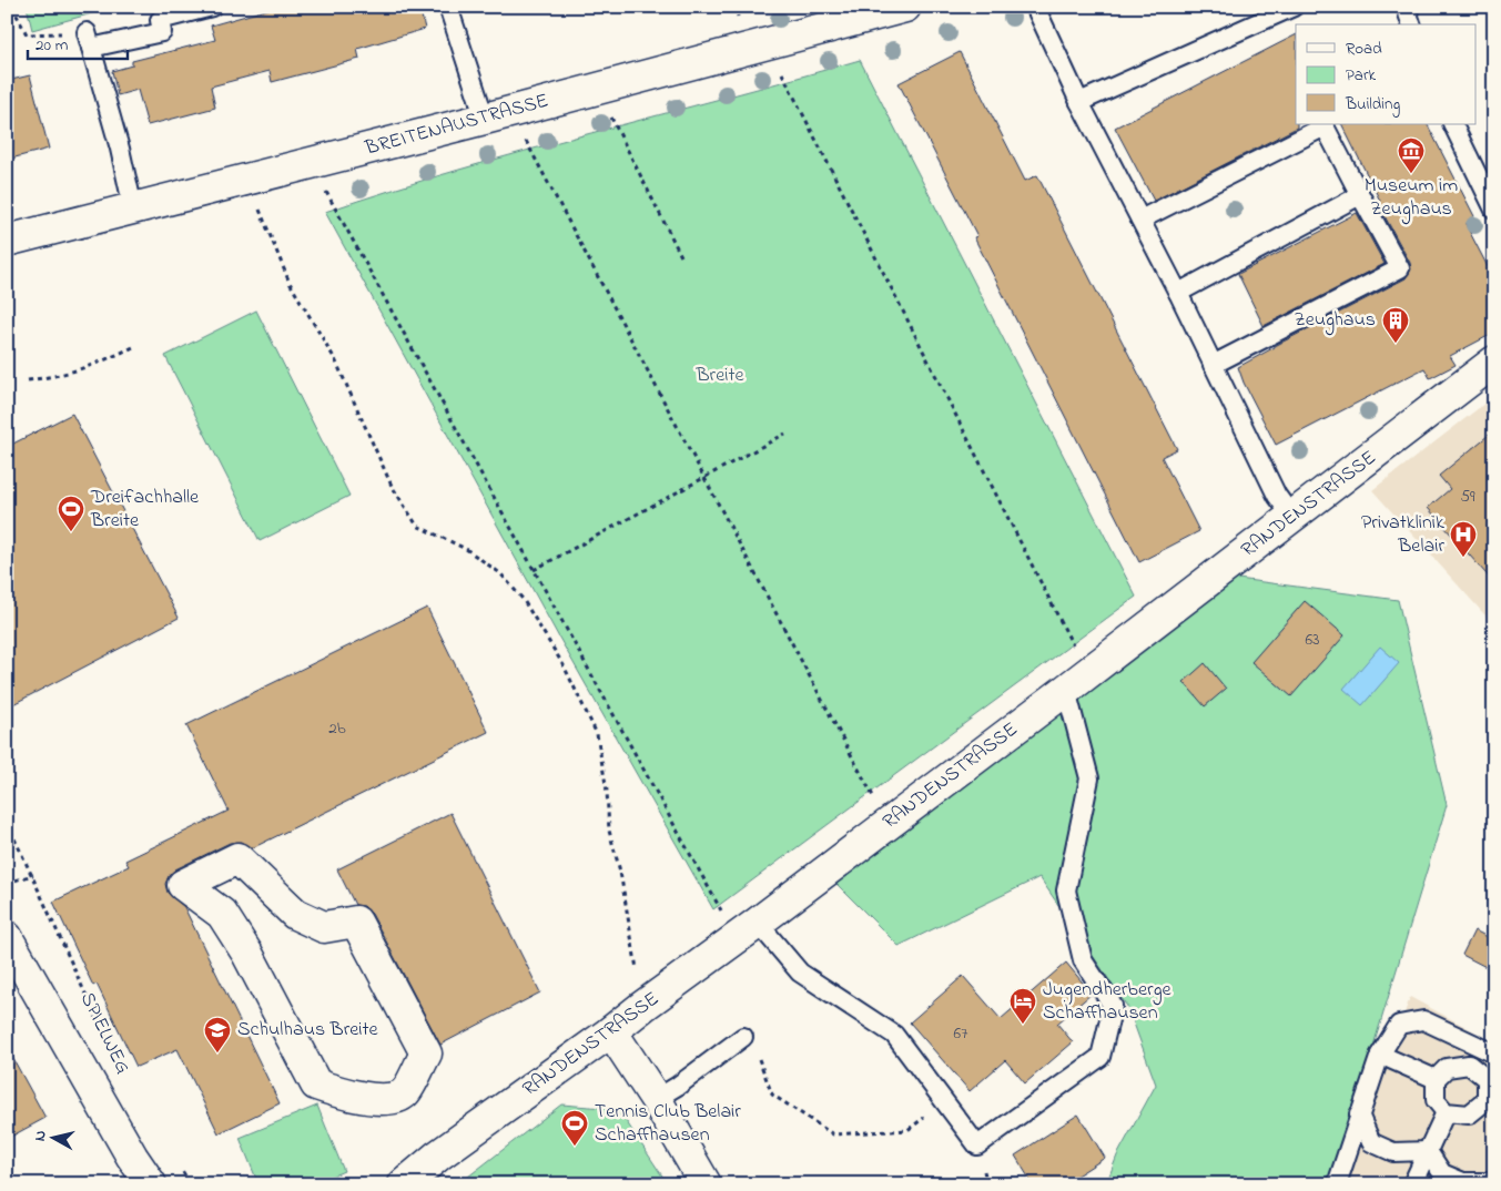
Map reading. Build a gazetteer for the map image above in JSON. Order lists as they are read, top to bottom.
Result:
{
  "streets": {
    "street": ["BREITENAUSTRASSE", "RANDENSTRASSE", "SPIELWEG"]
  },
  "parks": ["Breite"],
  "places": {
    "museum": ["Museum im Zeughaus"],
    "building": ["Zeughaus"],
    "sports": ["Dreifachhalle Breite", "Tennis Club Belair Schaffhausen"],
    "hospital": ["Privatklinik Belair"],
    "hotel": ["Jugendherberge Schaffhausen"],
    "school or university": ["Schulhaus Breite"]
  },
  "house_numbers": [
    "59",
    "63",
    "2b",
    "67"
  ],
  "legend": ["Road", "Park", "Building"],
  "scale_bar": "20 m",
  "north": "left"
}
